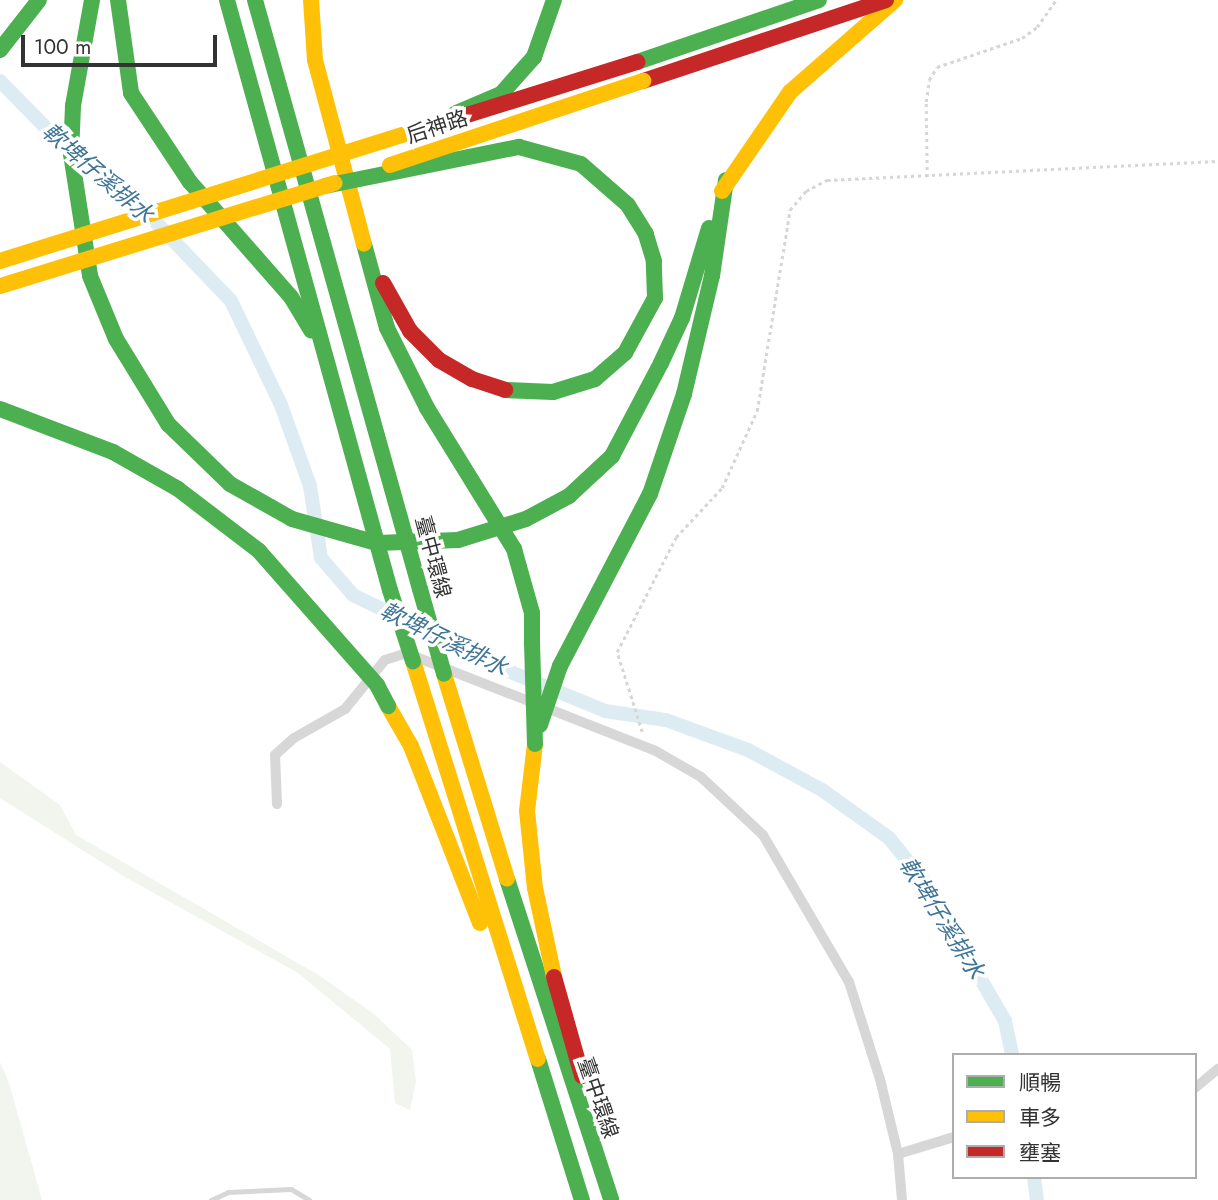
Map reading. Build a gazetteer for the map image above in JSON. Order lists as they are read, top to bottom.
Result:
{
  "streets": {
    "main road": ["后神路", "臺中環線"]
  },
  "water": ["軟埤仔溪排水"],
  "legend": ["順暢", "車多", "壅塞"],
  "scale_bar": "100 m"
}
